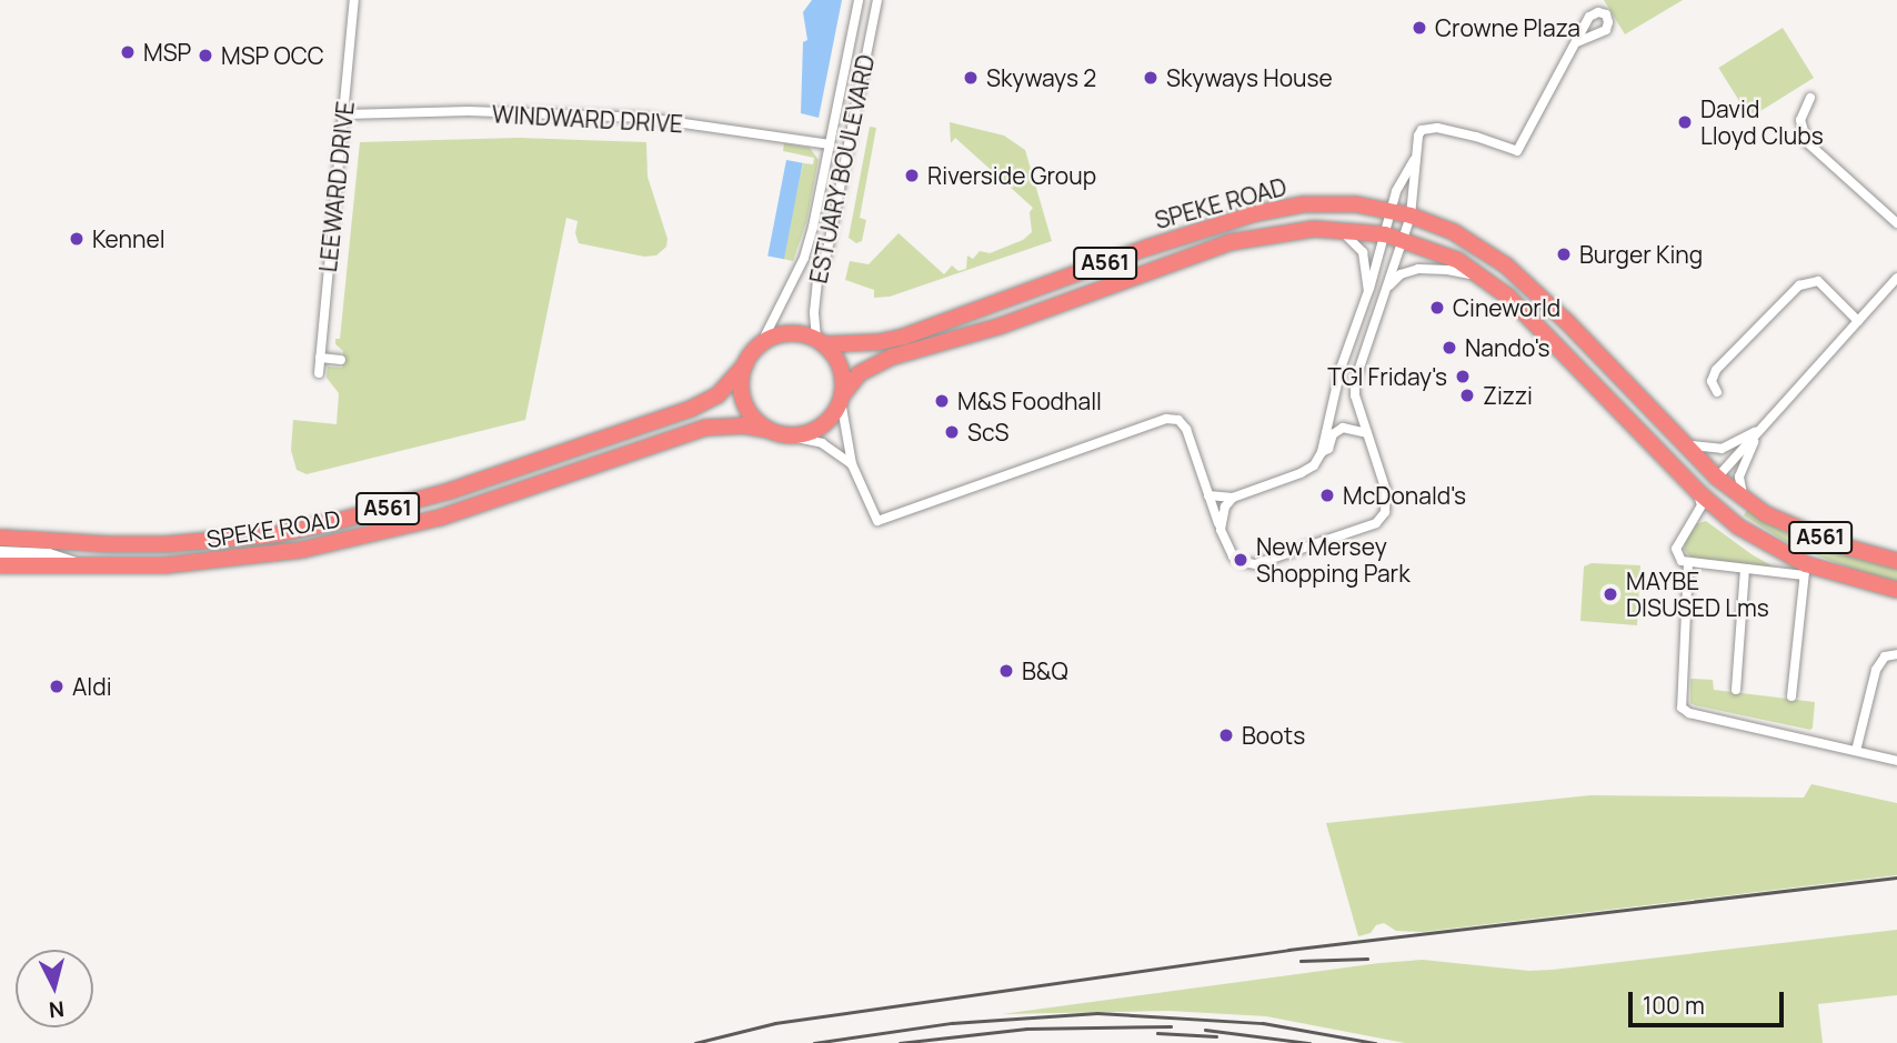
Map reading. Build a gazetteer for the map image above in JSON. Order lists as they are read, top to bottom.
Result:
{
  "streets": {
    "highway": ["SPEKE ROAD", "A561"],
    "street": ["WINDWARD DRIVE", "ESTUARY BOULEVARD", "LEEWARD DRIVE"]
  },
  "crossings": [
    ["WINDWARD DRIVE", "ESTUARY BOULEVARD"],
    ["WINDWARD DRIVE", "LEEWARD DRIVE"],
    ["ESTUARY BOULEVARD", "SPEKE ROAD"],
    ["ESTUARY BOULEVARD", "A561"],
    ["SPEKE ROAD", "A561"]
  ],
  "places": [
    "Crowne Plaza",
    "MSP",
    "MSP OCC",
    "Skyways 2",
    "Skyways House",
    "David Lloyd Clubs",
    "Riverside Group",
    "Kennel",
    "Burger King",
    "Cineworld",
    "Nando's",
    "TGI Friday's",
    "Zizzi",
    "M&S Foodhall",
    "ScS",
    "McDonald's",
    "New Mersey Shopping Park",
    "MAYBE DISUSED Lms",
    "B&Q",
    "Aldi",
    "Boots"
  ],
  "scale_bar": "100 m",
  "north": "bottom"
}
